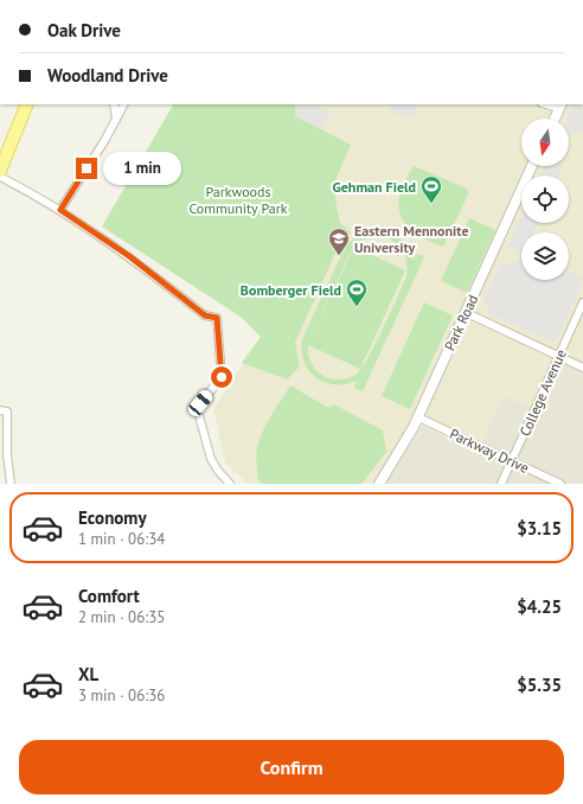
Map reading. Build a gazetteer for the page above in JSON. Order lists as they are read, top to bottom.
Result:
{
  "streets": {
    "street": ["Park Road", "College Avenue", "Parkway Drive"]
  },
  "crossings": [
    ["Park Road", "Parkway Drive"],
    ["College Avenue", "Parkway Drive"]
  ],
  "parks": ["Parkwoods Community Park"],
  "places": {
    "sports": ["Gehman Field", "Bomberger Field"],
    "school or university": ["Eastern Mennonite University"]
  },
  "north": "bottom",
  "page": {
    "banner": ["Oak Drive", "Woodland Drive"],
    "bubble": "1 min",
    "list": [
      {
        "name": "Economy",
        "note": "1 min · 06:34",
        "value": "$3.15"
      },
      {
        "name": "Comfort",
        "note": "2 min · 06:35",
        "value": "$4.25"
      },
      {
        "name": "XL",
        "note": "3 min · 06:36",
        "value": "$5.35"
      }
    ],
    "buttons": "Confirm"
  }
}
